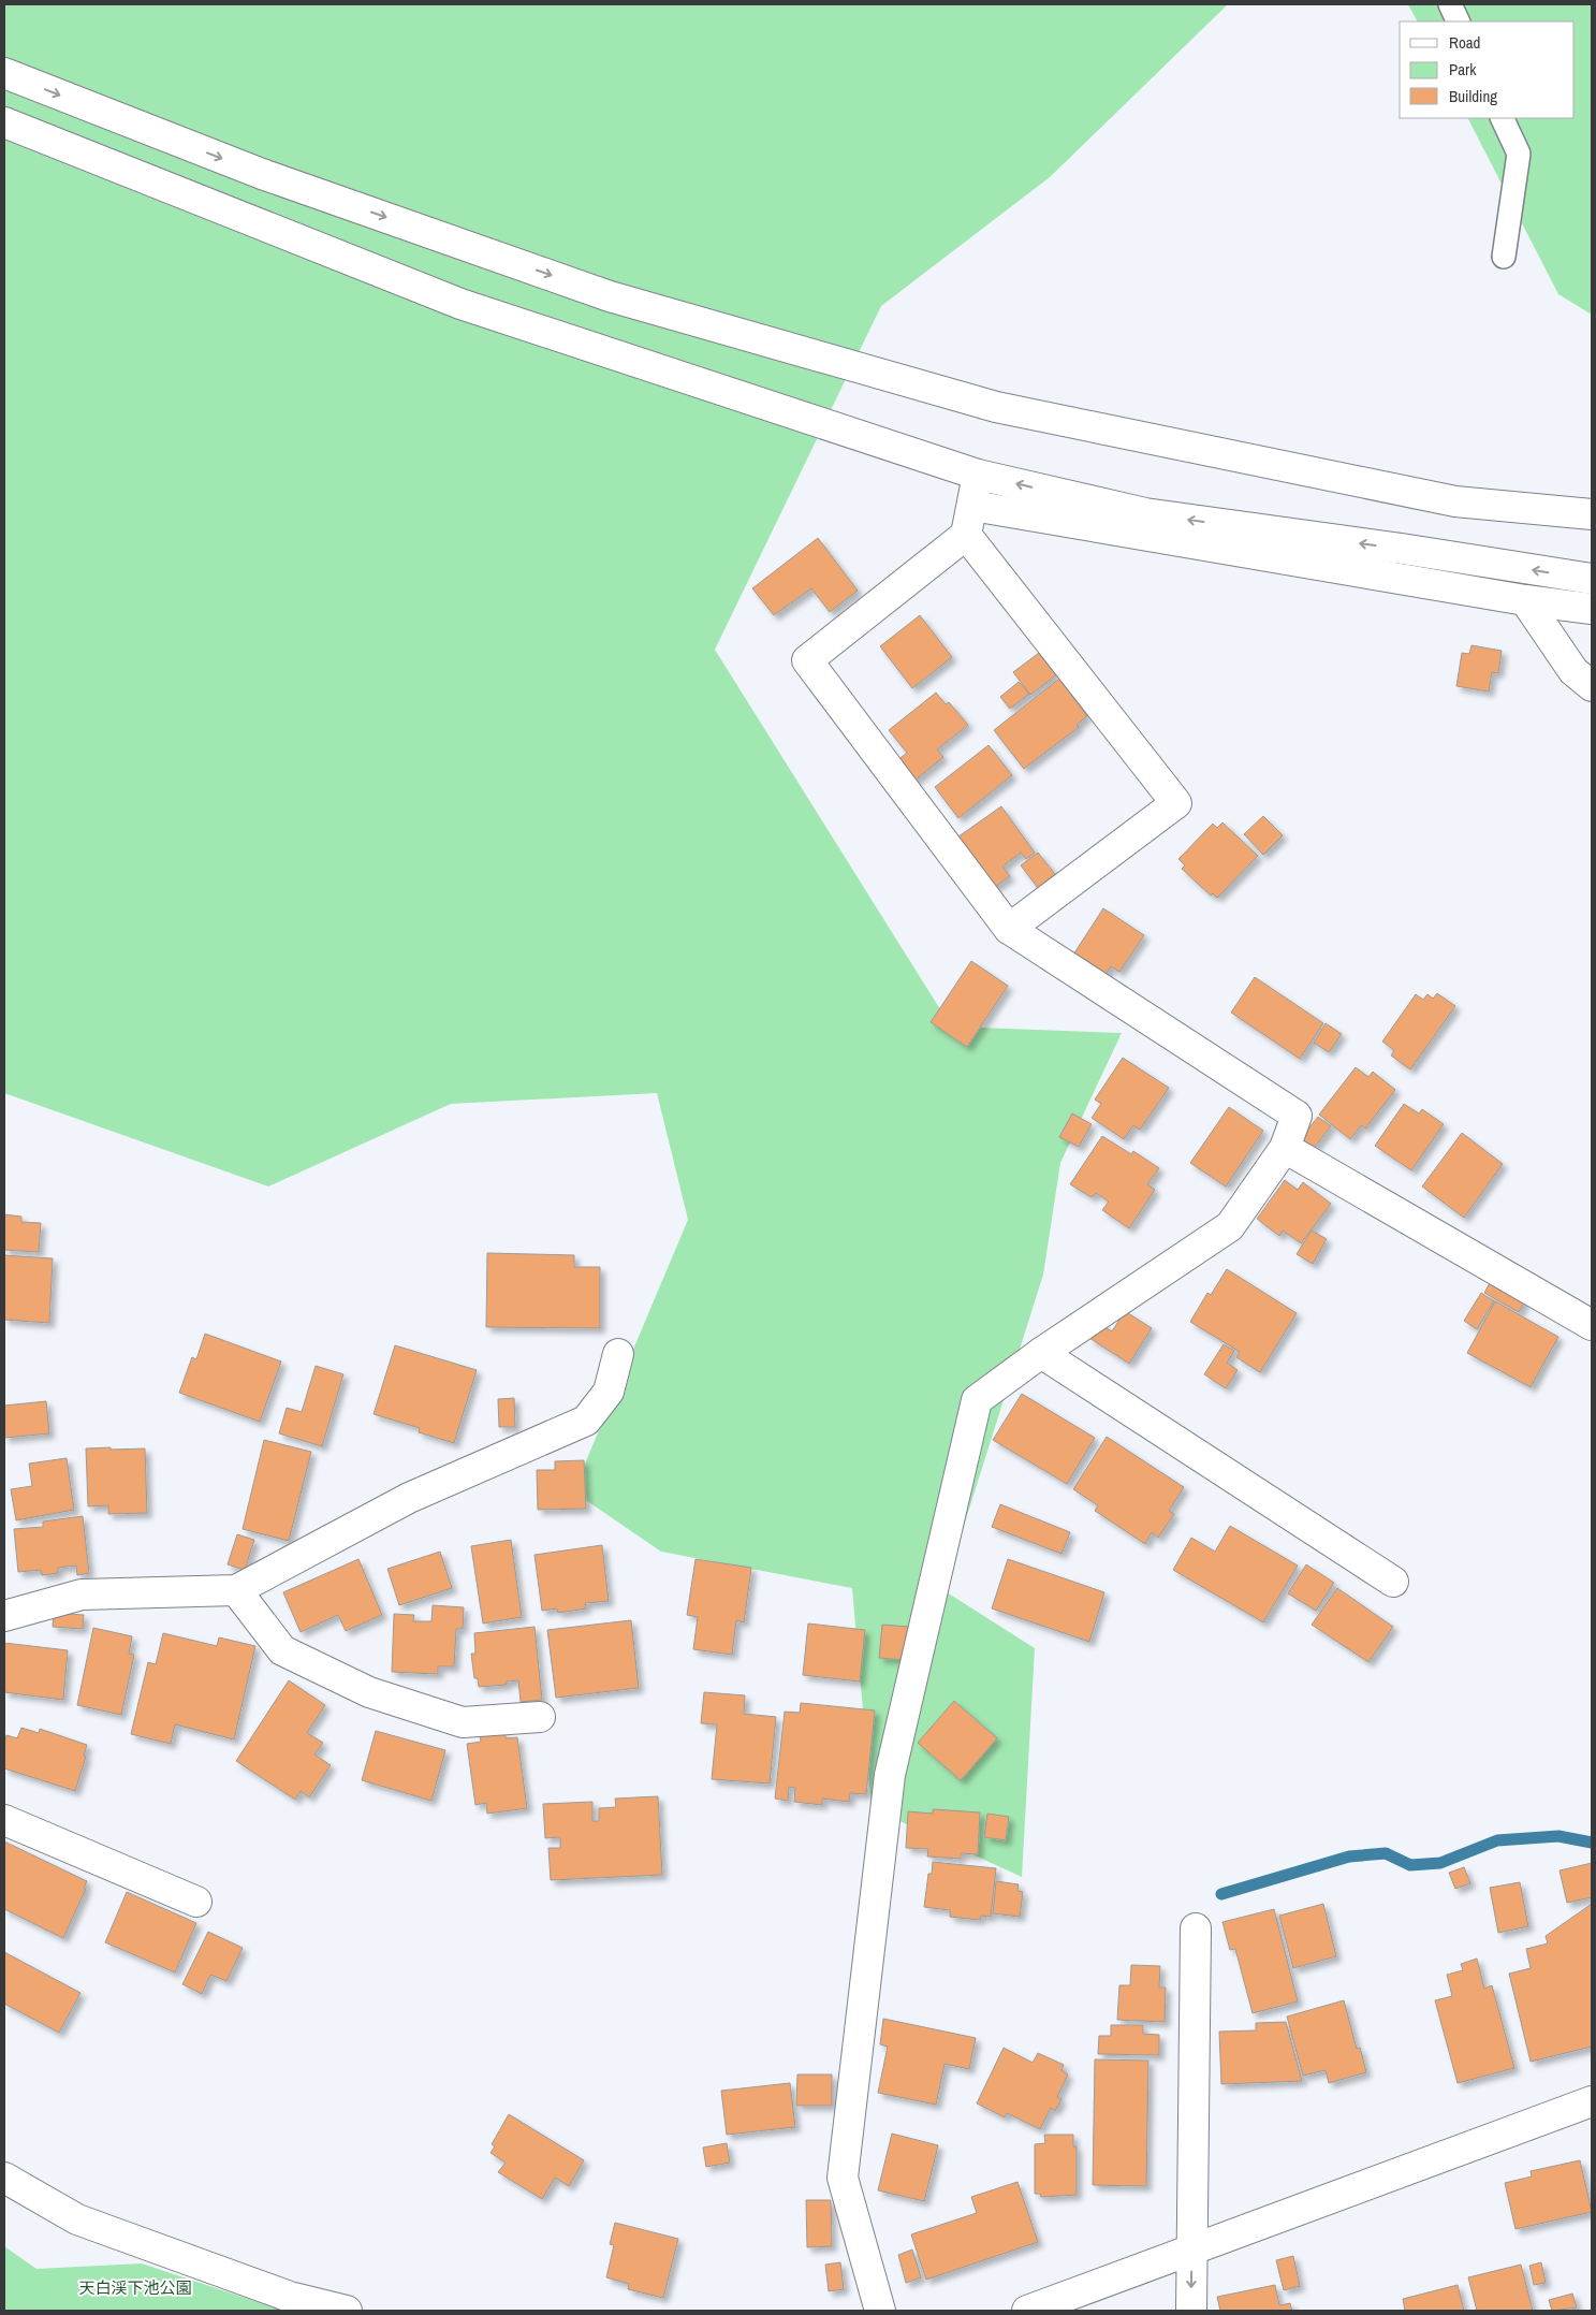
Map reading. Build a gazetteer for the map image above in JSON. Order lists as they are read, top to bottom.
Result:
{
  "parks": ["天白渓下池公園"],
  "legend": ["Road", "Park", "Building"]
}
